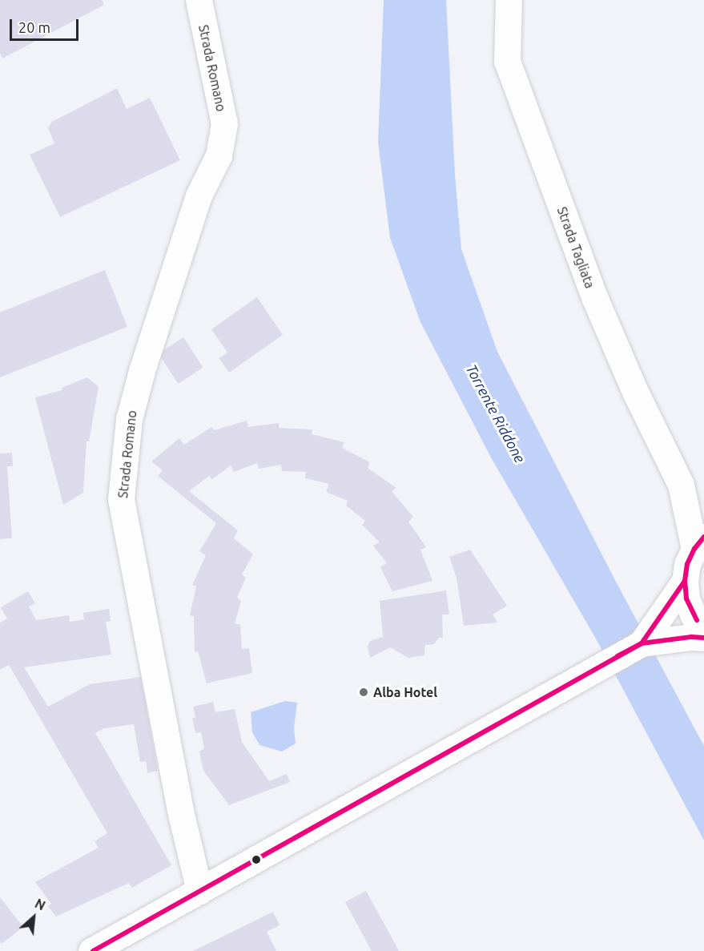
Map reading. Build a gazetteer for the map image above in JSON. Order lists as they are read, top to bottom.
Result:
{
  "streets": {
    "street": ["Strada Romano", "Strada Tagliata"]
  },
  "water": ["Torrente Riddone"],
  "places": ["Alba Hotel"],
  "scale_bar": "20 m",
  "north": "top right"
}
